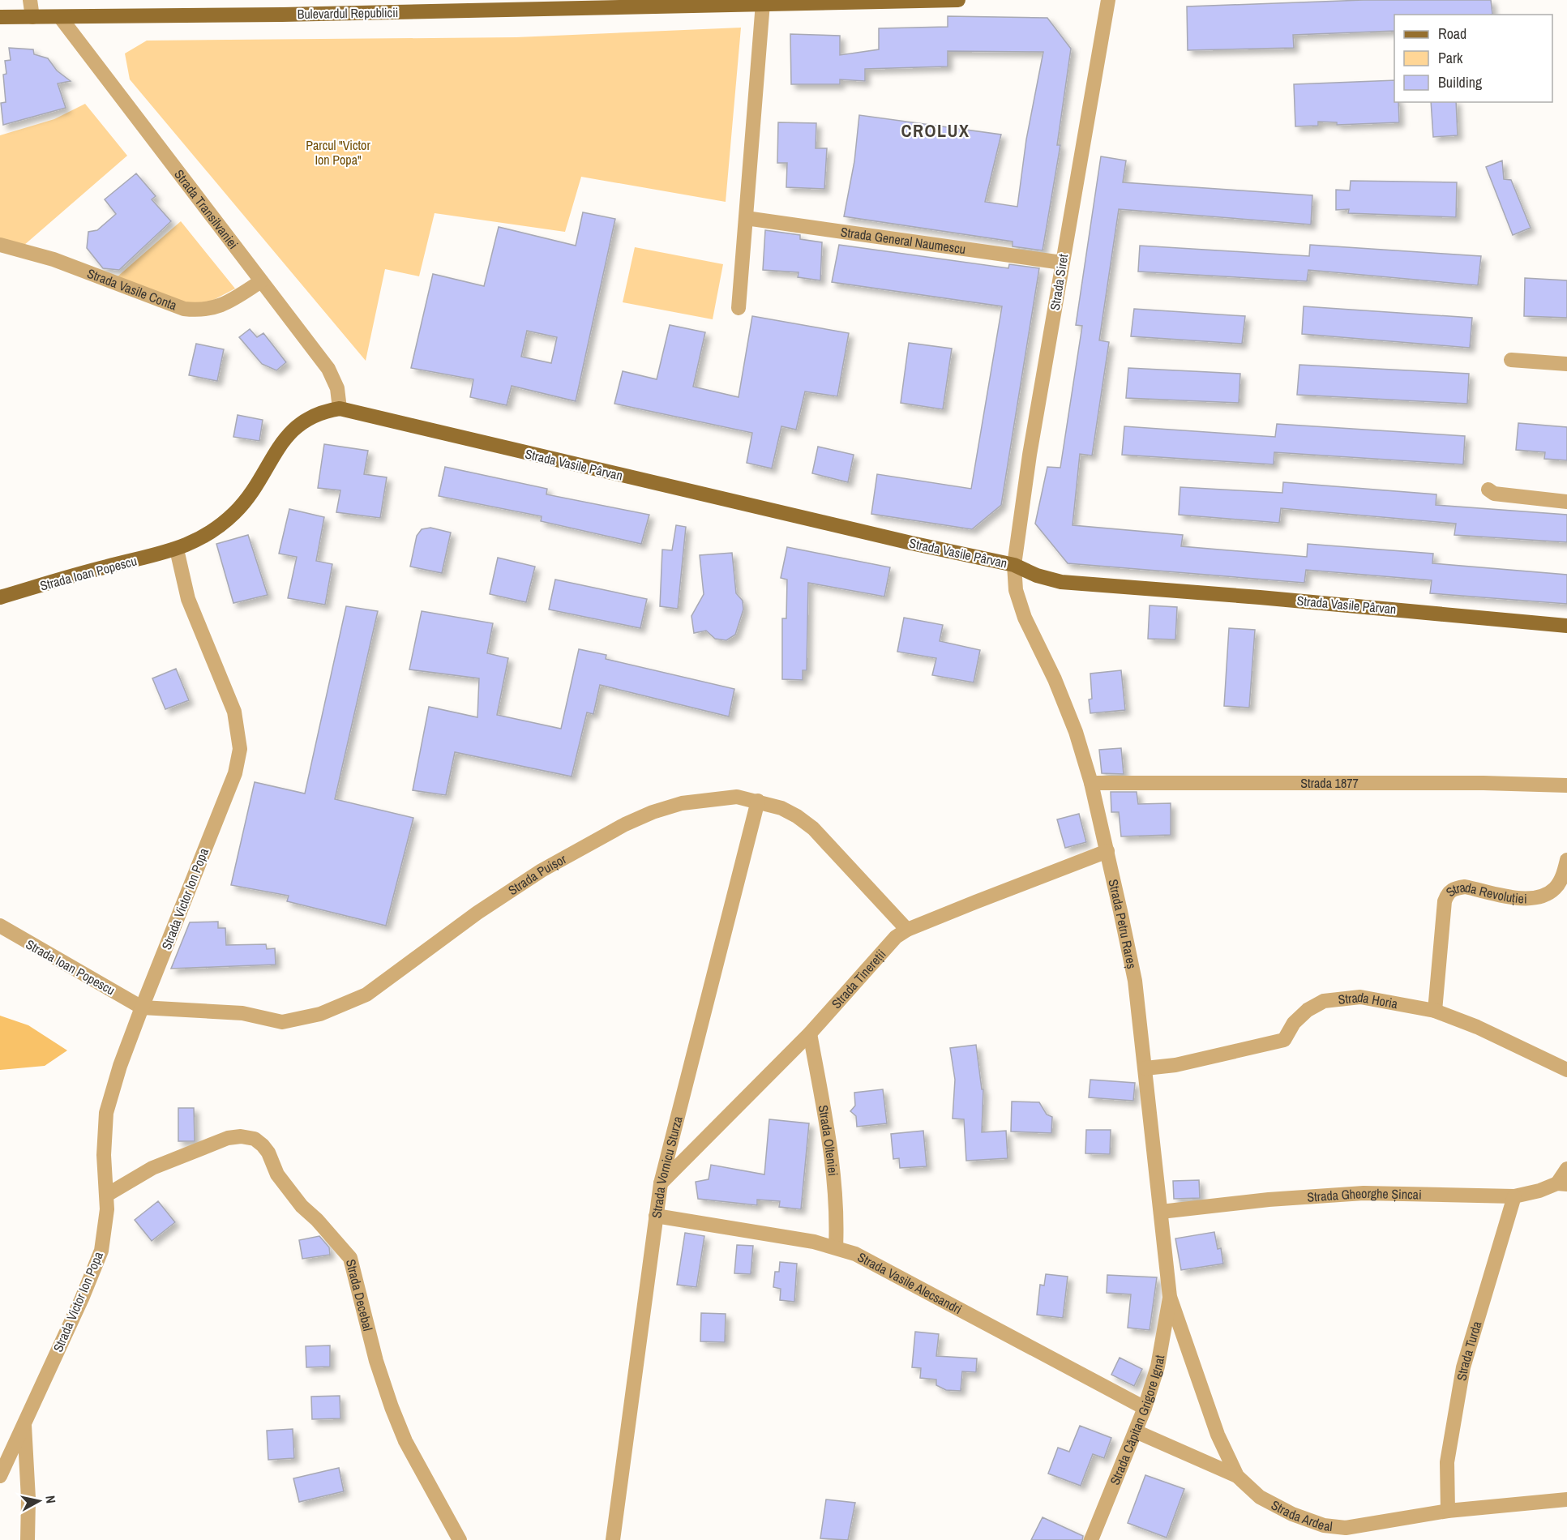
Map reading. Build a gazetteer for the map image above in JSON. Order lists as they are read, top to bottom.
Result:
{
  "streets": {
    "main road": ["Bulevardul Republicii", "Strada Vasile Pârvan", "Strada Ioan Popescu"],
    "street": [
      "Strada Transilvaniei",
      "Strada General Naumescu",
      "Strada Siret",
      "Strada Vasile Conta",
      "Strada 1877",
      "Strada Puișor",
      "Strada Revoluției",
      "Strada Victor Ion Popa",
      "Strada Petru Rareș",
      "Strada Tinereții",
      "Strada Horia",
      "Strada Olteniei",
      "Strada Vornicu Sturza",
      "Strada Gheorghe Șincai",
      "Strada Vasile Alecsandri",
      "Strada Decebal",
      "Strada Turda",
      "Strada Căpitan Grigore Ignat",
      "Strada Ardeal"
    ]
  },
  "crossings": [
    ["Bulevardul Republicii", "Strada Transilvaniei"],
    ["Strada Transilvaniei", "Strada Vasile Conta"],
    ["Strada Transilvaniei", "Strada Vasile Pârvan"],
    ["Strada General Naumescu", "Strada Siret"],
    ["Strada Siret", "Strada Vasile Pârvan"],
    ["Strada Siret", "Strada Petru Rareș"],
    ["Strada Vasile Pârvan", "Strada Petru Rareș"],
    ["Strada Ioan Popescu", "Strada Puișor"],
    ["Strada Ioan Popescu", "Strada Victor Ion Popa"],
    ["Strada 1877", "Strada Petru Rareș"],
    ["Strada Puișor", "Strada Victor Ion Popa"],
    ["Strada Puișor", "Strada Tinereții"],
    ["Strada Puișor", "Strada Vornicu Sturza"],
    ["Strada Revoluției", "Strada Horia"],
    ["Strada Victor Ion Popa", "Strada Decebal"],
    ["Strada Petru Rareș", "Strada Tinereții"],
    ["Strada Petru Rareș", "Strada Horia"],
    ["Strada Petru Rareș", "Strada Gheorghe Șincai"],
    ["Strada Petru Rareș", "Strada Căpitan Grigore Ignat"],
    ["Strada Petru Rareș", "Strada Ardeal"],
    ["Strada Tinereții", "Strada Olteniei"],
    ["Strada Tinereții", "Strada Vornicu Sturza"],
    ["Strada Olteniei", "Strada Vasile Alecsandri"],
    ["Strada Vornicu Sturza", "Strada Vasile Alecsandri"],
    ["Strada Gheorghe Șincai", "Strada Turda"],
    ["Strada Vasile Alecsandri", "Strada Căpitan Grigore Ignat"],
    ["Strada Turda", "Strada Ardeal"],
    ["Strada Căpitan Grigore Ignat", "Strada Ardeal"]
  ],
  "districts": ["CROLUX"],
  "parks": ["Parcul \"Victor Ion Popa\""],
  "legend": ["Road", "Park", "Building"],
  "north": "right"
}
